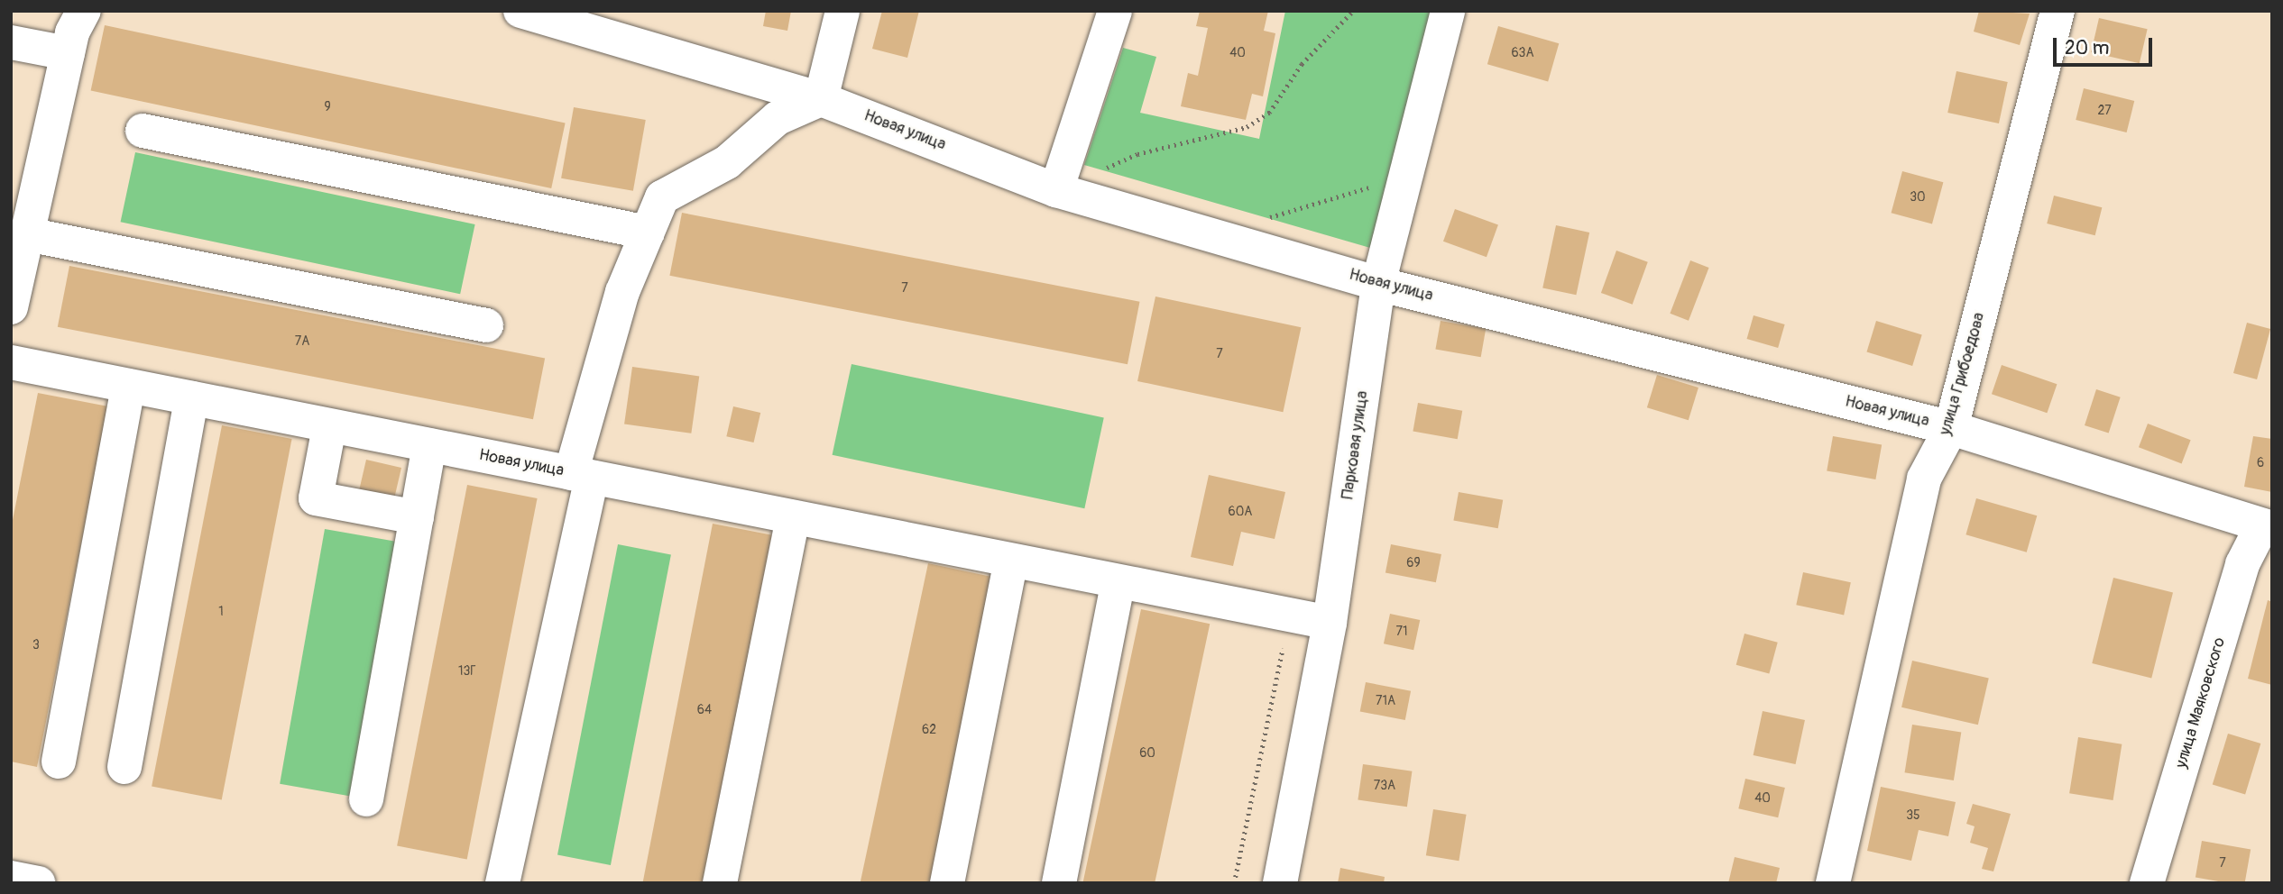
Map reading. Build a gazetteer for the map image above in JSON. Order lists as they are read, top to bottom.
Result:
{
  "streets": {
    "street": [
      "Новая улица",
      "улица Грибоедова",
      "Парковая улица",
      "улица Маяковского"
    ]
  },
  "crossings": [
    ["Новая улица", "улица Грибоедова"],
    ["Новая улица", "Парковая улица"],
    ["Новая улица", "улица Маяковского"]
  ],
  "house_numbers": [
    "40",
    "63А",
    "9",
    "27",
    "30",
    "7",
    "7А",
    "7",
    "6",
    "60А",
    "69",
    "1",
    "71",
    "3",
    "13Г",
    "71А",
    "64",
    "62",
    "60",
    "73А",
    "40",
    "35",
    "7"
  ],
  "scale_bar": "20 m"
}
